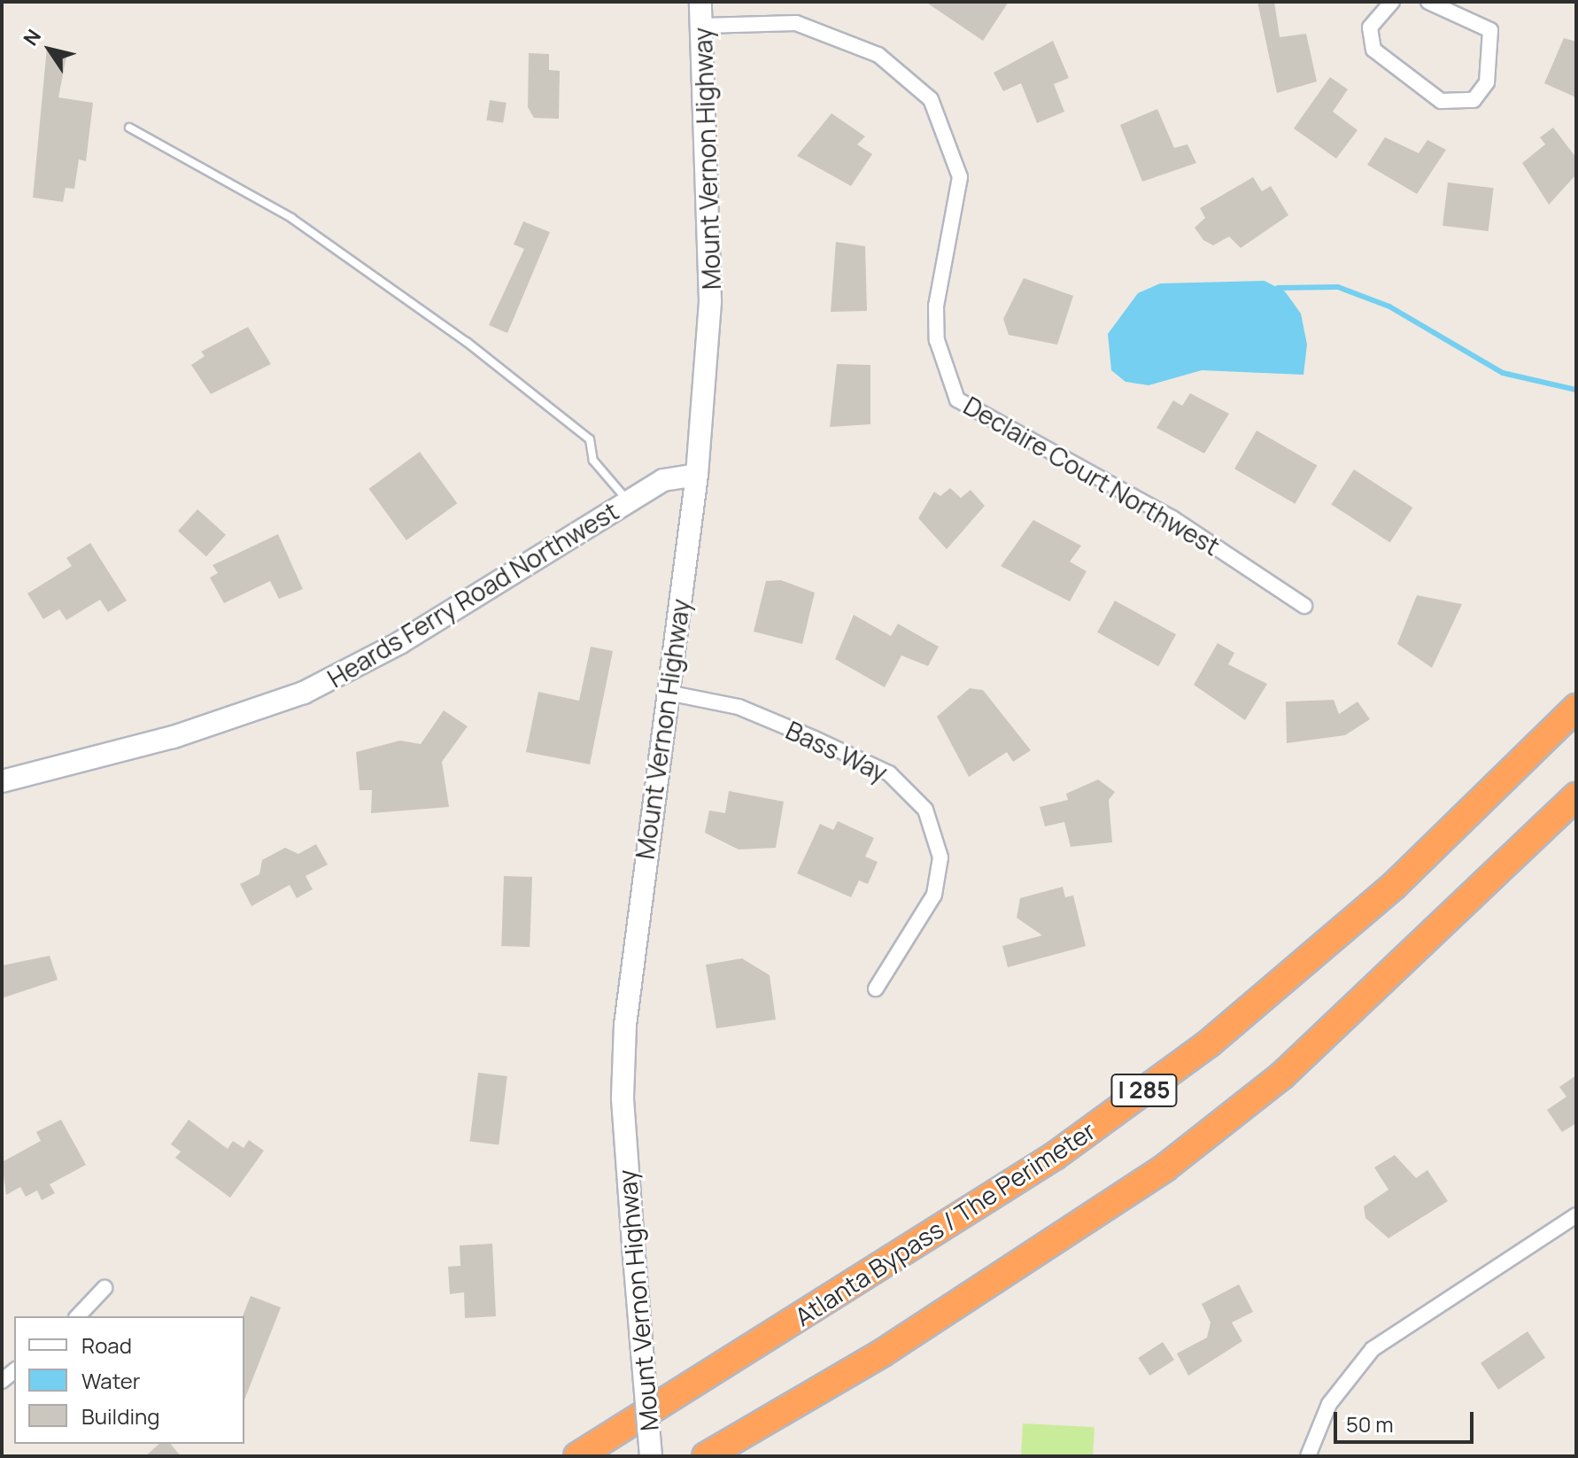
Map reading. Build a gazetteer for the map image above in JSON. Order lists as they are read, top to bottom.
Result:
{
  "streets": {
    "highway": ["I 285", "Atlanta Bypass / The Perimeter"],
    "street": [
      "Mount Vernon Highway",
      "Declaire Court Northwest",
      "Heards Ferry Road Northwest",
      "Bass Way"
    ]
  },
  "crossings": [
    ["Mount Vernon Highway", "Declaire Court Northwest"],
    ["Mount Vernon Highway", "Heards Ferry Road Northwest"],
    ["Mount Vernon Highway", "Bass Way"]
  ],
  "legend": ["Road", "Water", "Building"],
  "scale_bar": "50 m",
  "north": "top left"
}
